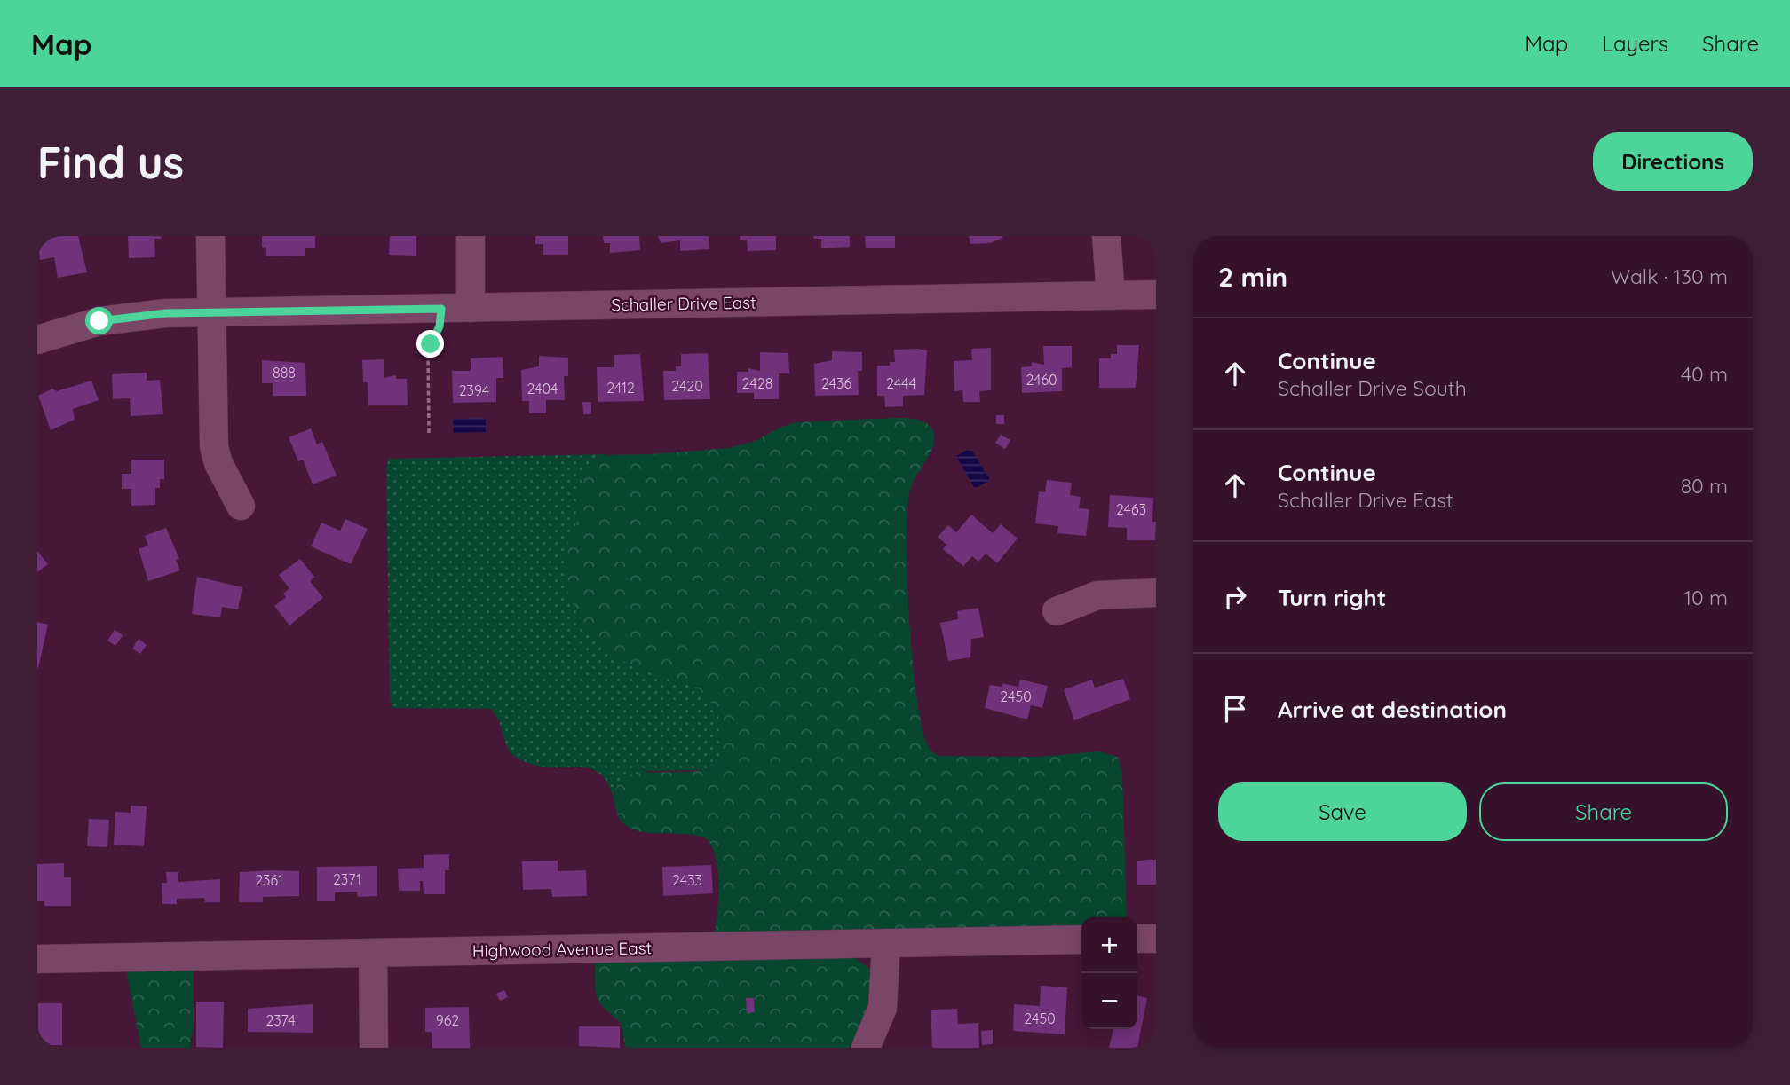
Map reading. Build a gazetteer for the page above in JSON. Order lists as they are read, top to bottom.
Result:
{
  "streets": {
    "street": ["Schaller Drive East", "Highwood Avenue East"]
  },
  "house_numbers": [
    "888",
    "2460",
    "2428",
    "2436",
    "2444",
    "2420",
    "2412",
    "2404",
    "2394",
    "2463",
    "2450",
    "2371",
    "2361",
    "2433",
    "2450",
    "2374",
    "962"
  ],
  "page": {
    "header": "Map",
    "nav": ["Map", "Layers", "Share"],
    "buttons": [
      "Directions",
      ["Save", "Share"]
    ],
    "title": "Find us",
    "heading": ["2 min", "Walk · 130 m"],
    "list": [
      ["Continue", "Schaller Drive South", "40 m"],
      ["Continue", "Schaller Drive East", "80 m"],
      ["Turn right", "10 m"],
      "Arrive at destination"
    ],
    "map_buttons": ["+", "−"]
  }
}
